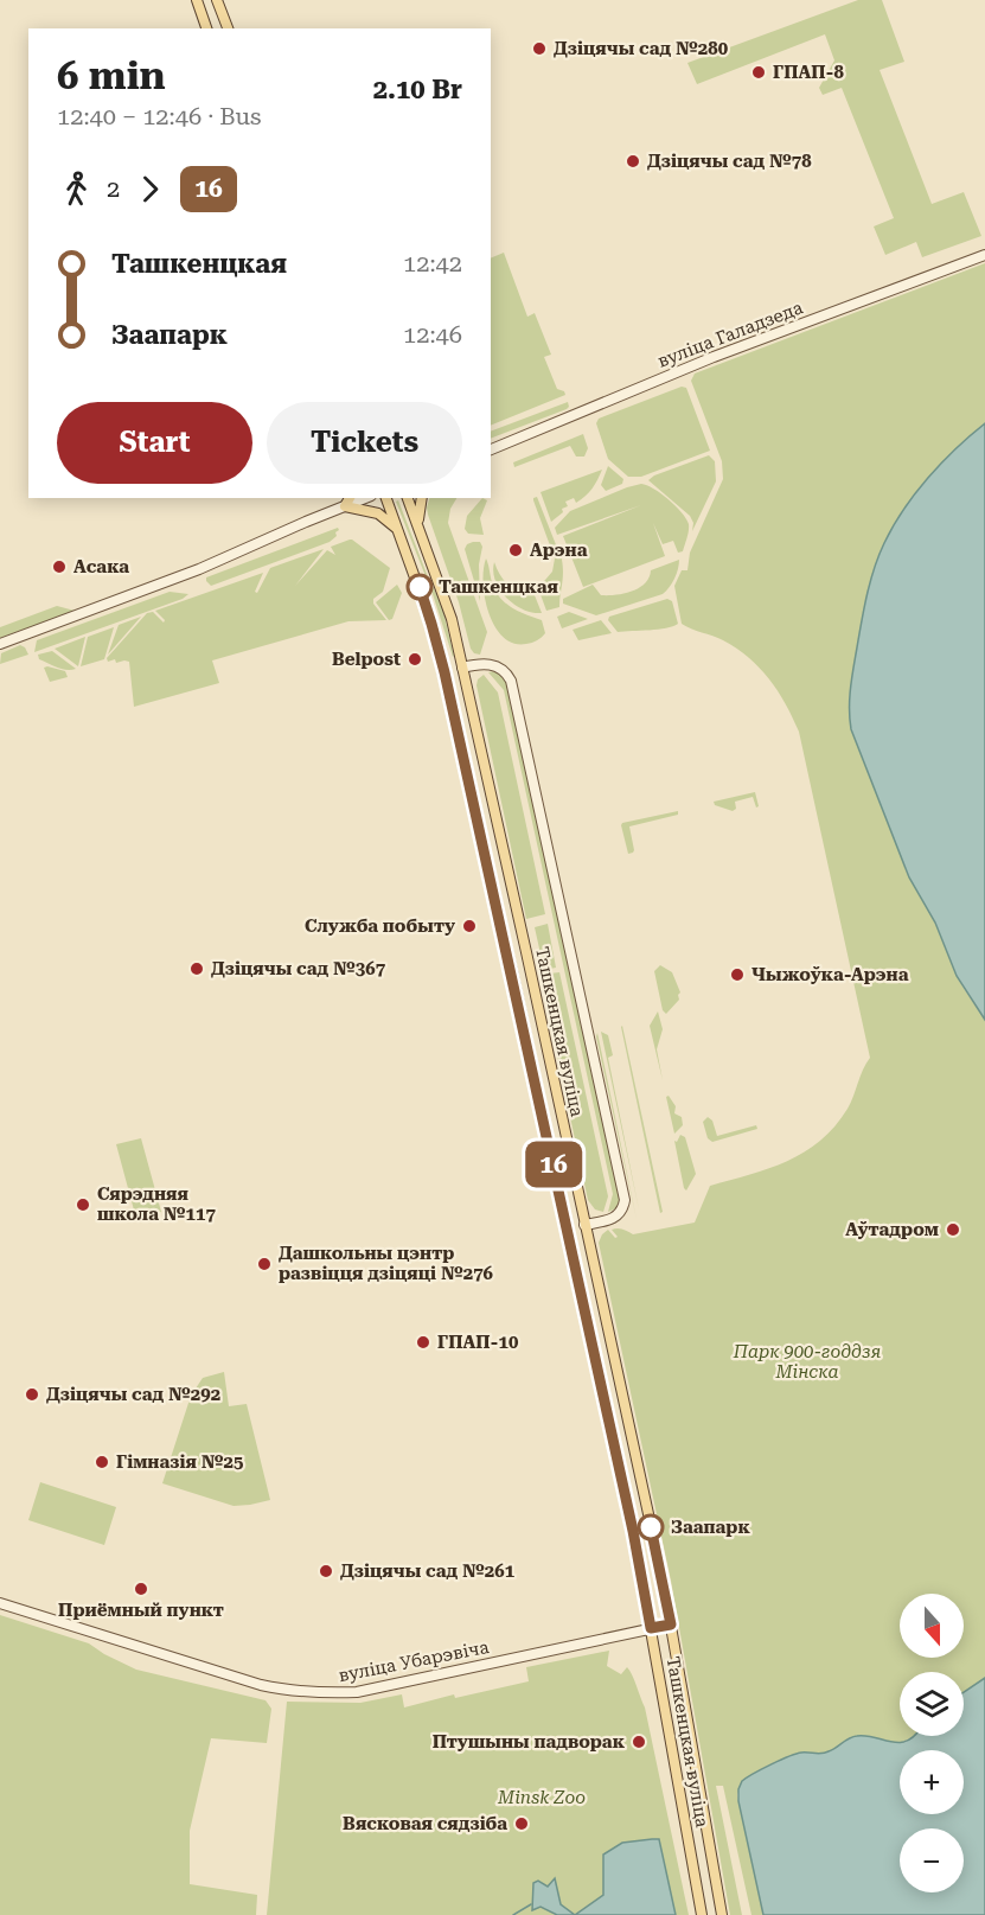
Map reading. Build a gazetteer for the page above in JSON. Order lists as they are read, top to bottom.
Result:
{
  "streets": {
    "main road": ["Ташкенцкая вуліца"],
    "street": ["вуліца Галадзеда", "вуліца Убарэвіча"]
  },
  "crossings": [
    ["Ташкенцкая вуліца", "вуліца Убарэвіча"]
  ],
  "parks": ["Парк 900-годдзя Мінска", "Minsk Zoo"],
  "places": [
    "Дзіцячы сад №280",
    "ГПАП-8",
    "Дзіцячы сад №78",
    "Арэна",
    "Асака",
    "Ташкенцкая",
    "Belpost",
    "Служба побыту",
    "Дзіцячы сад №367",
    "Чыжоўка-Арэна",
    "Сярэдняя школа №117",
    "Аўтадром",
    "Дашкольны цэнтр развіцця дзіцяці №276",
    "ГПАП-10",
    "Дзіцячы сад №292",
    "Гімназія №25",
    "Заапарк",
    "Дзіцячы сад №261",
    "Приёмный пункт",
    "Птушыны падворак",
    "Вясковая сядзіба"
  ],
  "lines": ["bus line 16"],
  "north": "bottom",
  "page": {
    "on_map": "16",
    "heading": ["6 min", "12:40 – 12:46 · Bus", "2.10 Br"],
    "legs": ["2", "16"],
    "list": [
      {
        "name": "Ташкенцкая",
        "value": "12:42"
      },
      {
        "name": "Заапарк",
        "value": "12:46"
      }
    ],
    "buttons": ["Start", "Tickets"],
    "map_buttons": ["+", "−"]
  }
}
